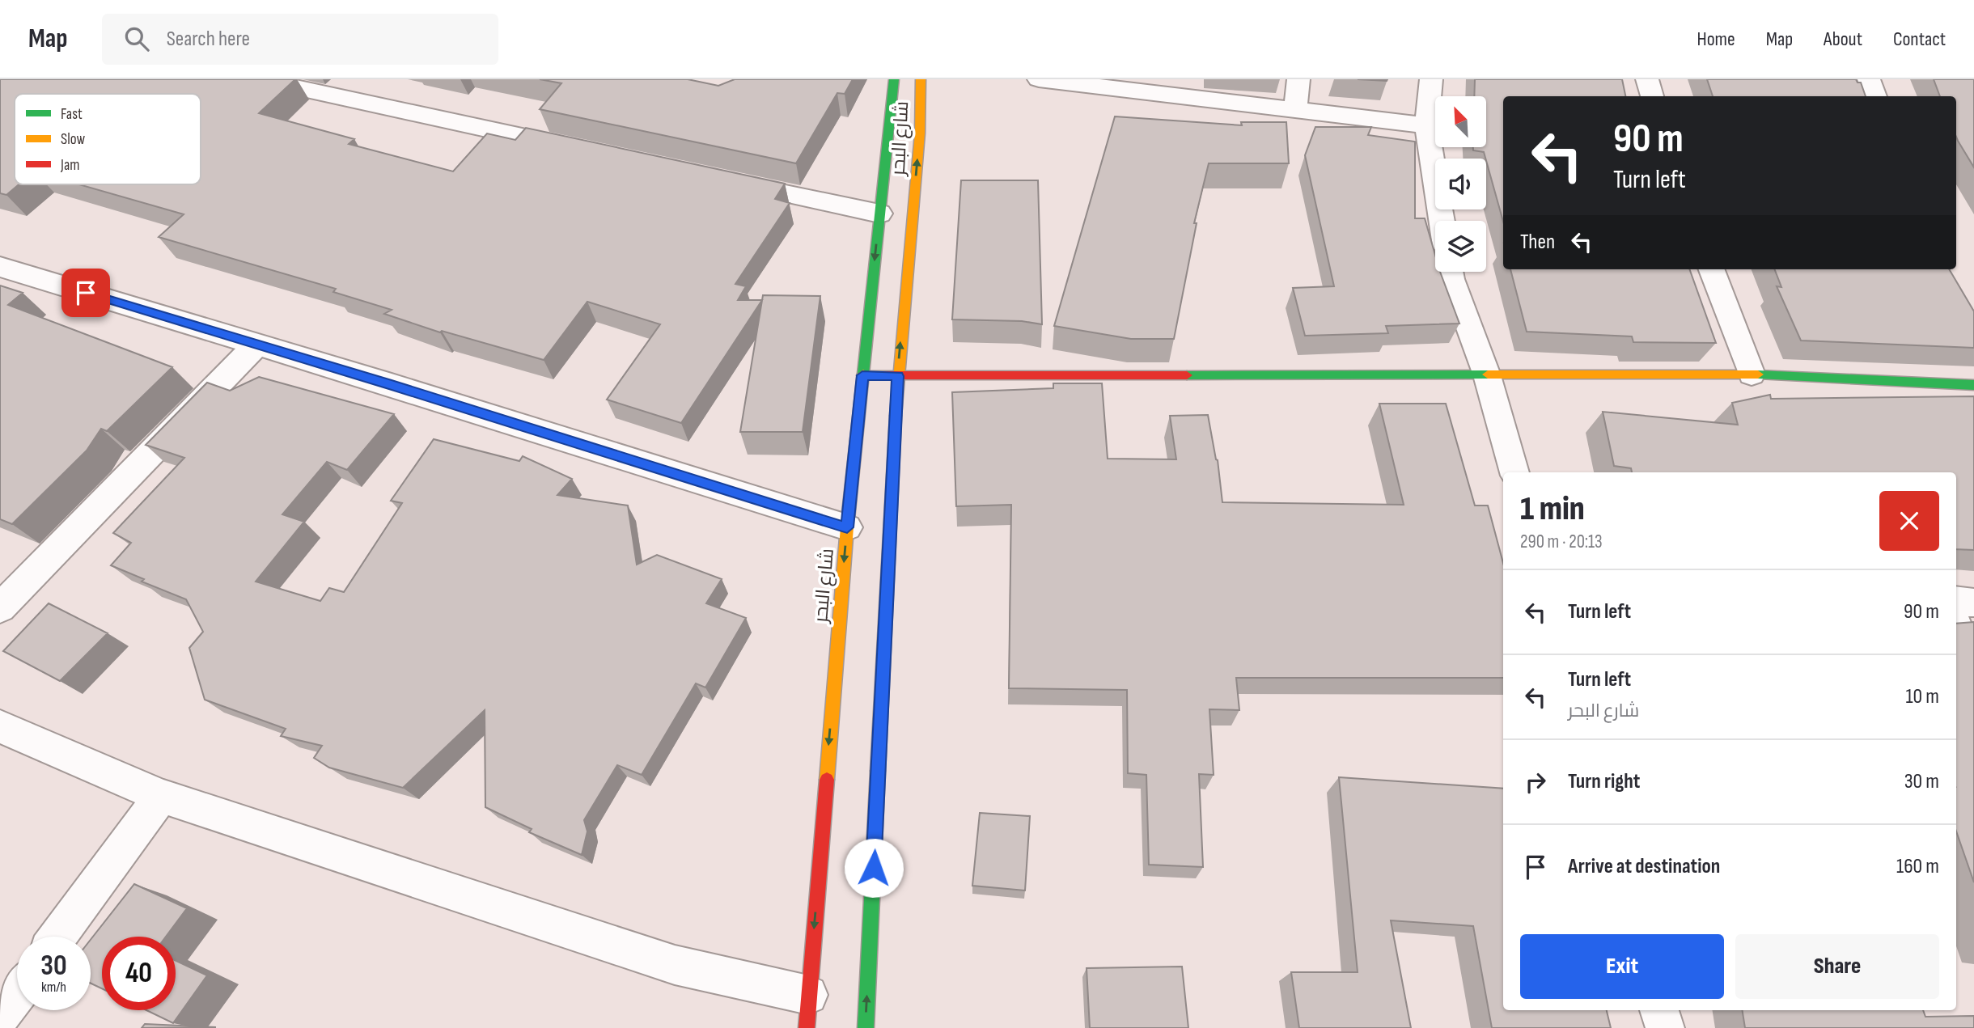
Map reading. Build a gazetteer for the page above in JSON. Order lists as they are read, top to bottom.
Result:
{
  "streets": {
    "street": ["شارع البحر"]
  },
  "legend": ["Fast", "Slow", "Jam"],
  "north": "top left",
  "page": {
    "header": "Map",
    "search": "Search here",
    "nav": [
      "Home",
      "Map",
      "About",
      "Contact"
    ],
    "turn": ["90 m", "Turn left"],
    "then": "Then",
    "heading": ["1 min", "290 m · 20:13"],
    "list": [
      {
        "name": "Turn left",
        "value": "90 m"
      },
      {
        "name": "Turn left",
        "note": "شارع البحر",
        "value": "10 m"
      },
      {
        "name": "Turn right",
        "value": "30 m"
      },
      {
        "name": "Arrive at destination",
        "value": "160 m"
      }
    ],
    "buttons": ["Exit", "Share"],
    "speed": "30 km/h",
    "limit": "40"
  }
}
